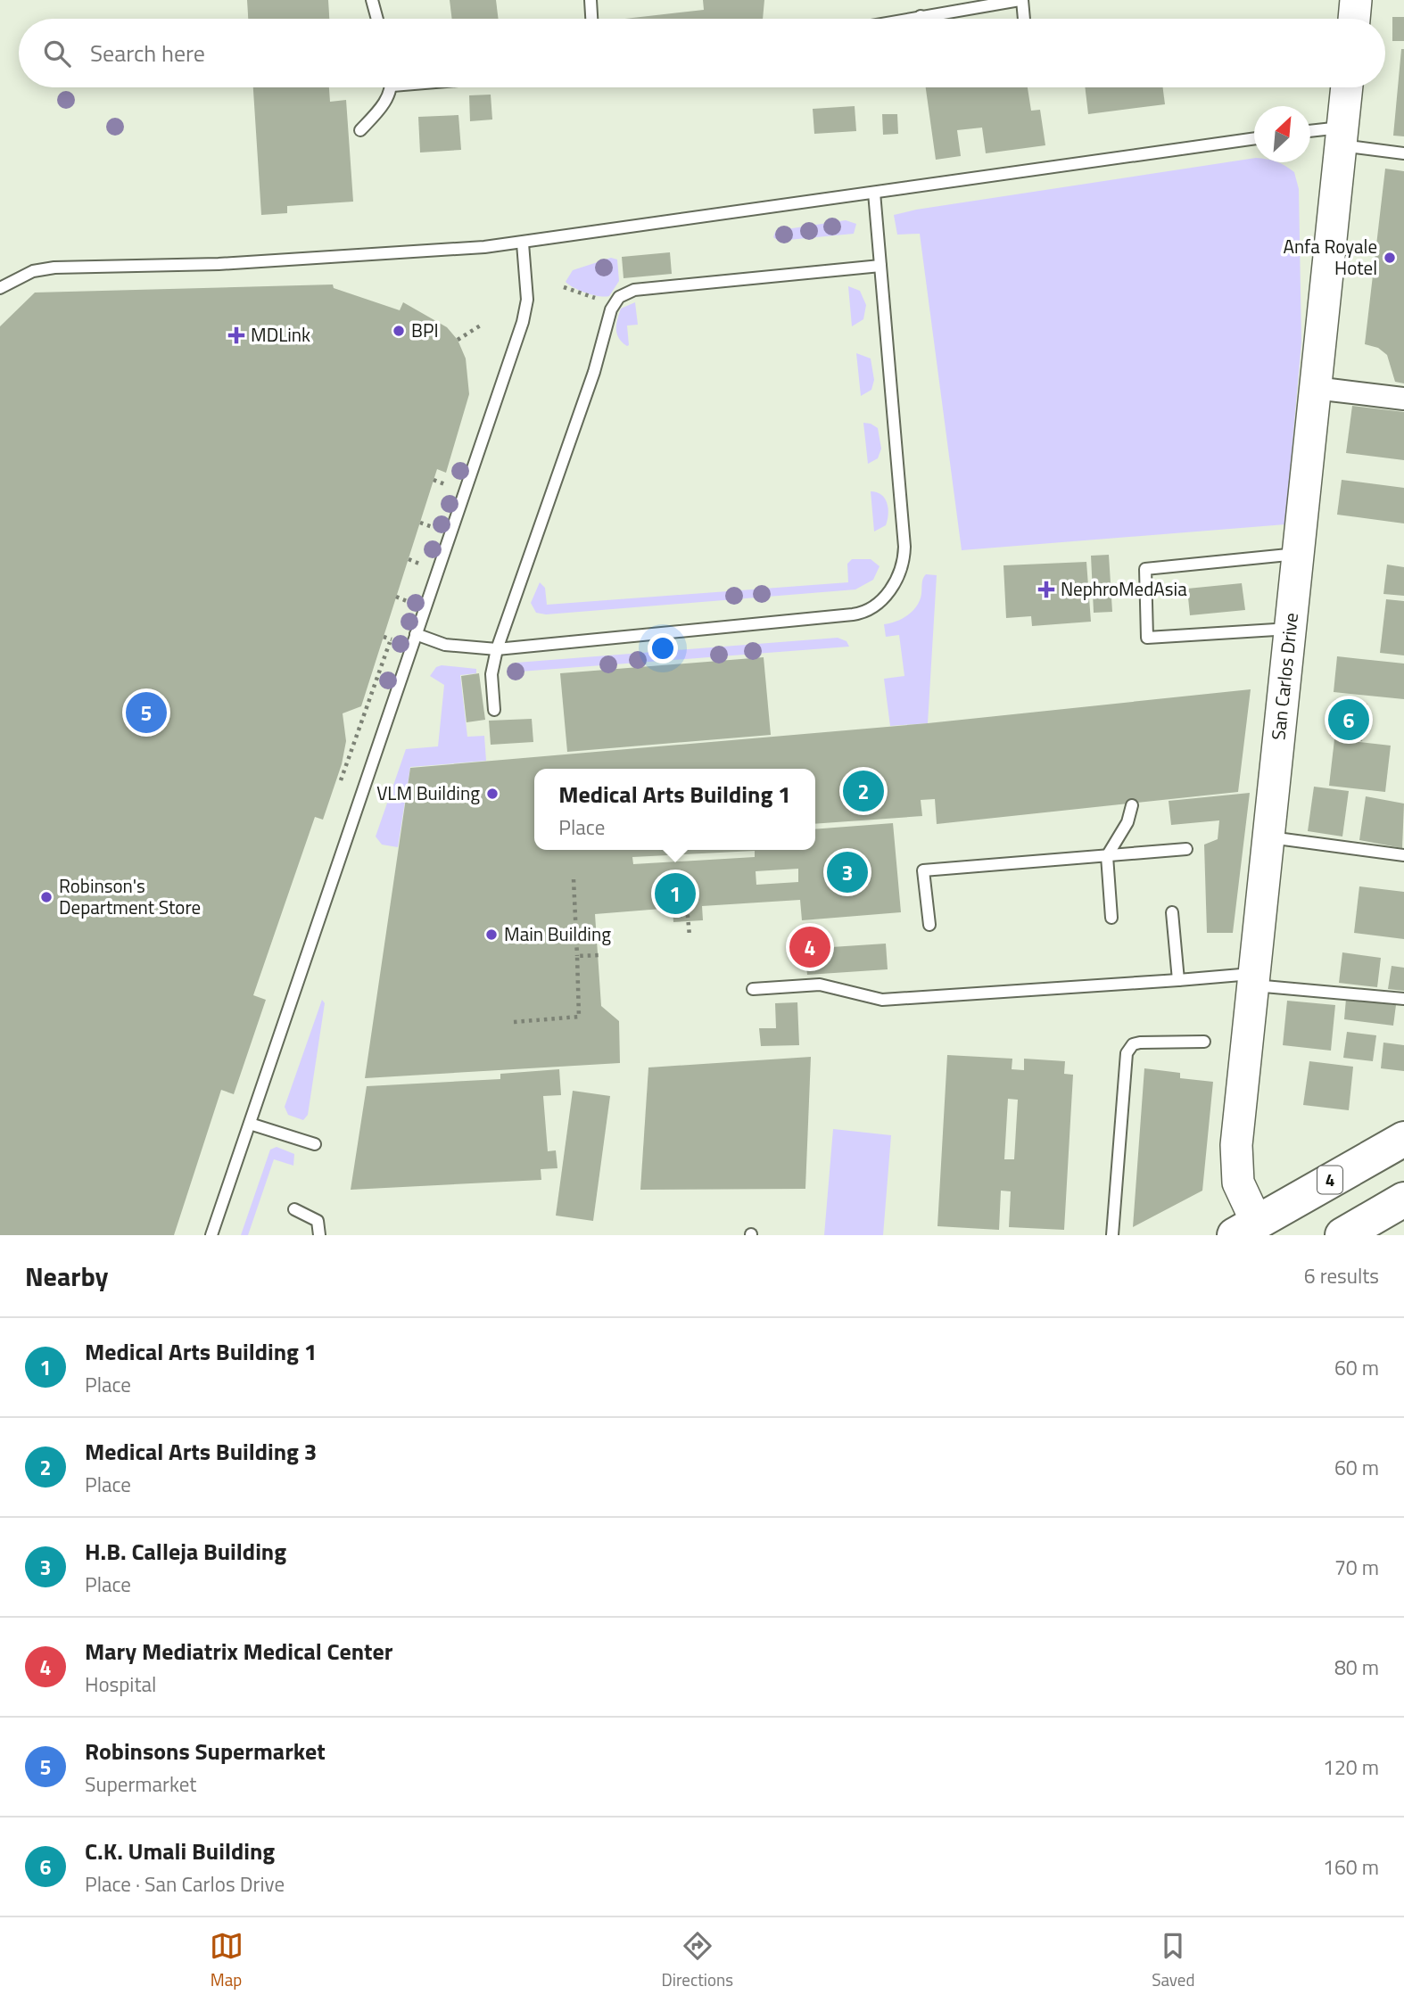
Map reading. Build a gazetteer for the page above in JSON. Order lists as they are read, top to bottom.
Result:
{
  "streets": {
    "highway": ["4"],
    "street": ["San Carlos Drive"]
  },
  "crossings": [
    ["San Carlos Drive", "4"]
  ],
  "places": {
    "other": [
      "Anfa Royale Hotel",
      "BPI",
      "VLM Building",
      "Robinson's Department Store",
      "Main Building"
    ],
    "health": ["MDLink", "NephroMedAsia"]
  },
  "north": "top right",
  "page": {
    "search": "Search here",
    "pins": [
      "5",
      "6",
      "2",
      "3",
      "1",
      "4"
    ],
    "popup": ["Medical Arts Building 1", "Place"],
    "heading": ["Nearby", "6 results"],
    "list": [
      {
        "mark": "1",
        "name": "Medical Arts Building 1",
        "note": "Place",
        "value": "60 m"
      },
      {
        "mark": "2",
        "name": "Medical Arts Building 3",
        "note": "Place",
        "value": "60 m"
      },
      {
        "mark": "3",
        "name": "H.B. Calleja Building",
        "note": "Place",
        "value": "70 m"
      },
      {
        "mark": "4",
        "name": "Mary Mediatrix Medical Center",
        "note": "Hospital",
        "value": "80 m"
      },
      {
        "mark": "5",
        "name": "Robinsons Supermarket",
        "note": "Supermarket",
        "value": "120 m"
      },
      {
        "mark": "6",
        "name": "C.K. Umali Building",
        "note": "Place · San Carlos Drive",
        "value": "160 m"
      }
    ],
    "nav": ["Map", "Directions", "Saved"]
  }
}
